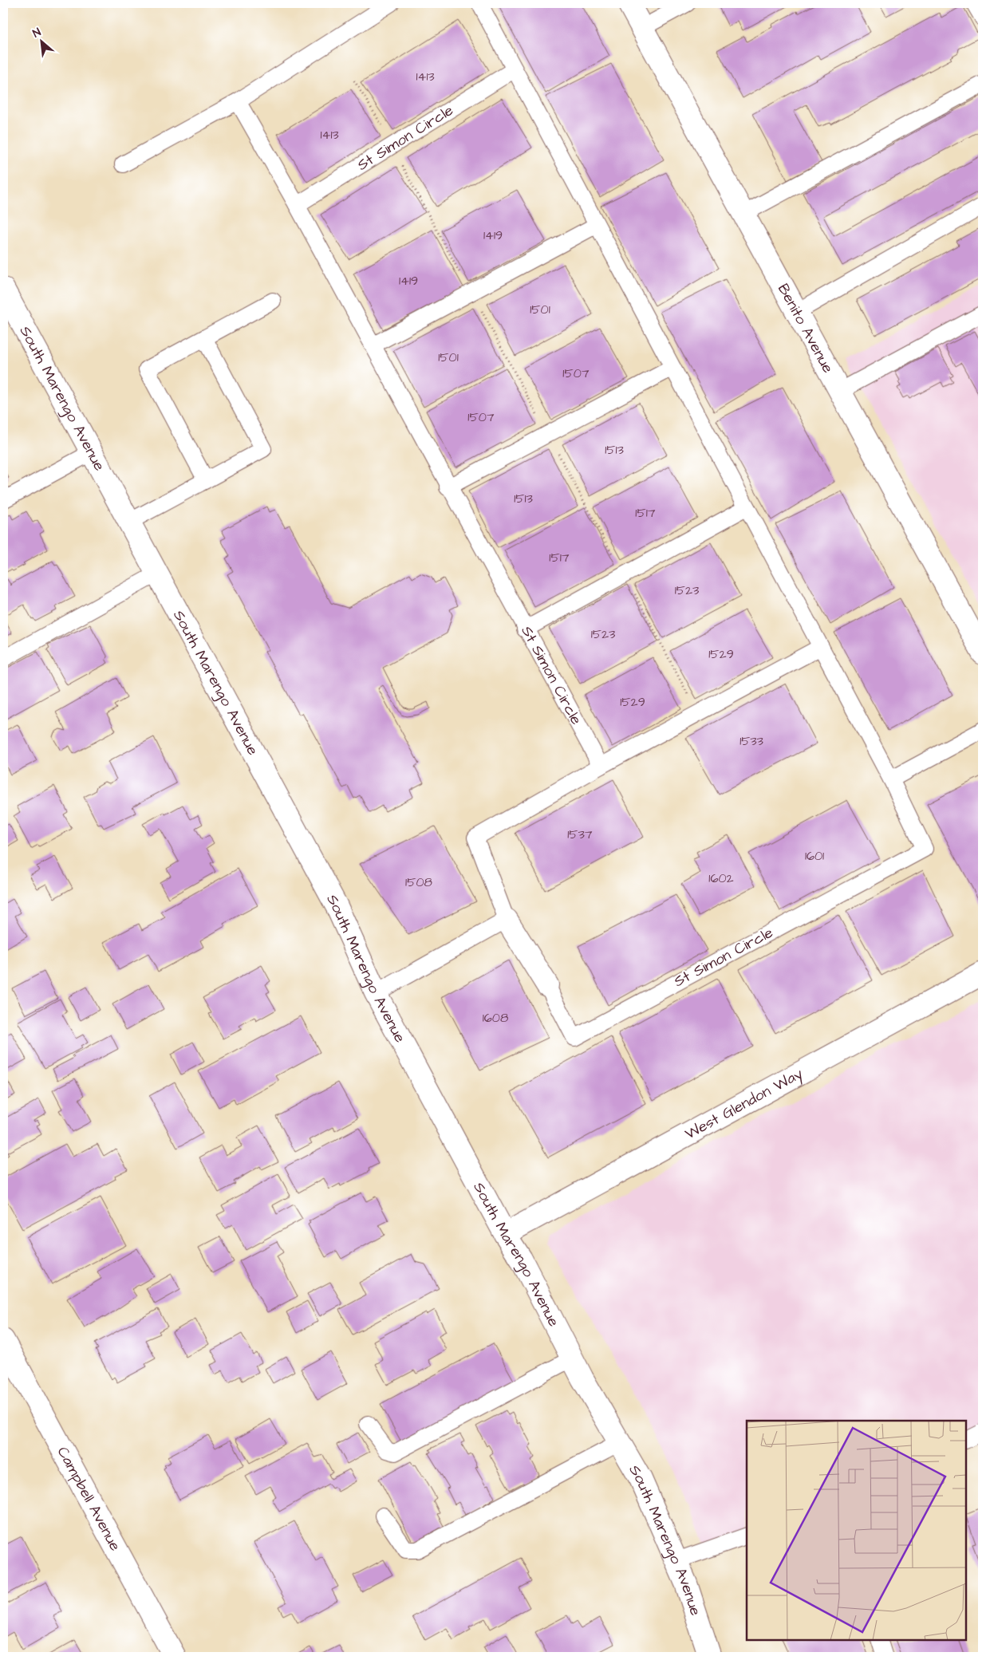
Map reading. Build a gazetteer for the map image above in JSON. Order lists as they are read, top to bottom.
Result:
{
  "streets": {
    "street": [
      "St Simon Circle",
      "Benito Avenue",
      "South Marengo Avenue",
      "West Glendon Way",
      "Campbell Avenue"
    ]
  },
  "crossings": [
    ["South Marengo Avenue", "West Glendon Way"]
  ],
  "house_numbers": [
    "1413",
    "1413",
    "1419",
    "1419",
    "1501",
    "1501",
    "1507",
    "1507",
    "1513",
    "1513",
    "1517",
    "1517",
    "1523",
    "1523",
    "1529",
    "1529",
    "1533",
    "1537",
    "1601",
    "1602",
    "1508",
    "1608"
  ],
  "north": "top left"
}
